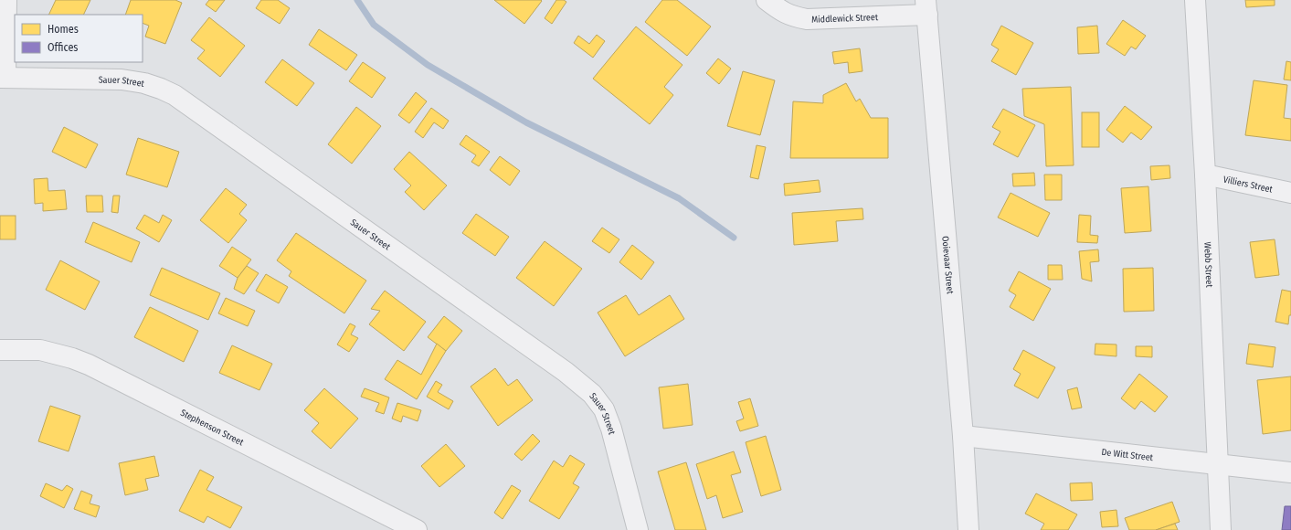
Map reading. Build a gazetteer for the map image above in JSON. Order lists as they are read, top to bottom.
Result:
{
  "streets": {
    "street": [
      "Middlewick Street",
      "Sauer Street",
      "Villiers Street",
      "Ooievaar Street",
      "Webb Street",
      "Stephenson Street",
      "De Witt Street"
    ]
  },
  "crossings": [
    ["Middlewick Street", "Ooievaar Street"],
    ["Villiers Street", "Webb Street"],
    ["Ooievaar Street", "De Witt Street"],
    ["Webb Street", "De Witt Street"]
  ],
  "legend": ["Homes", "Offices"]
}
